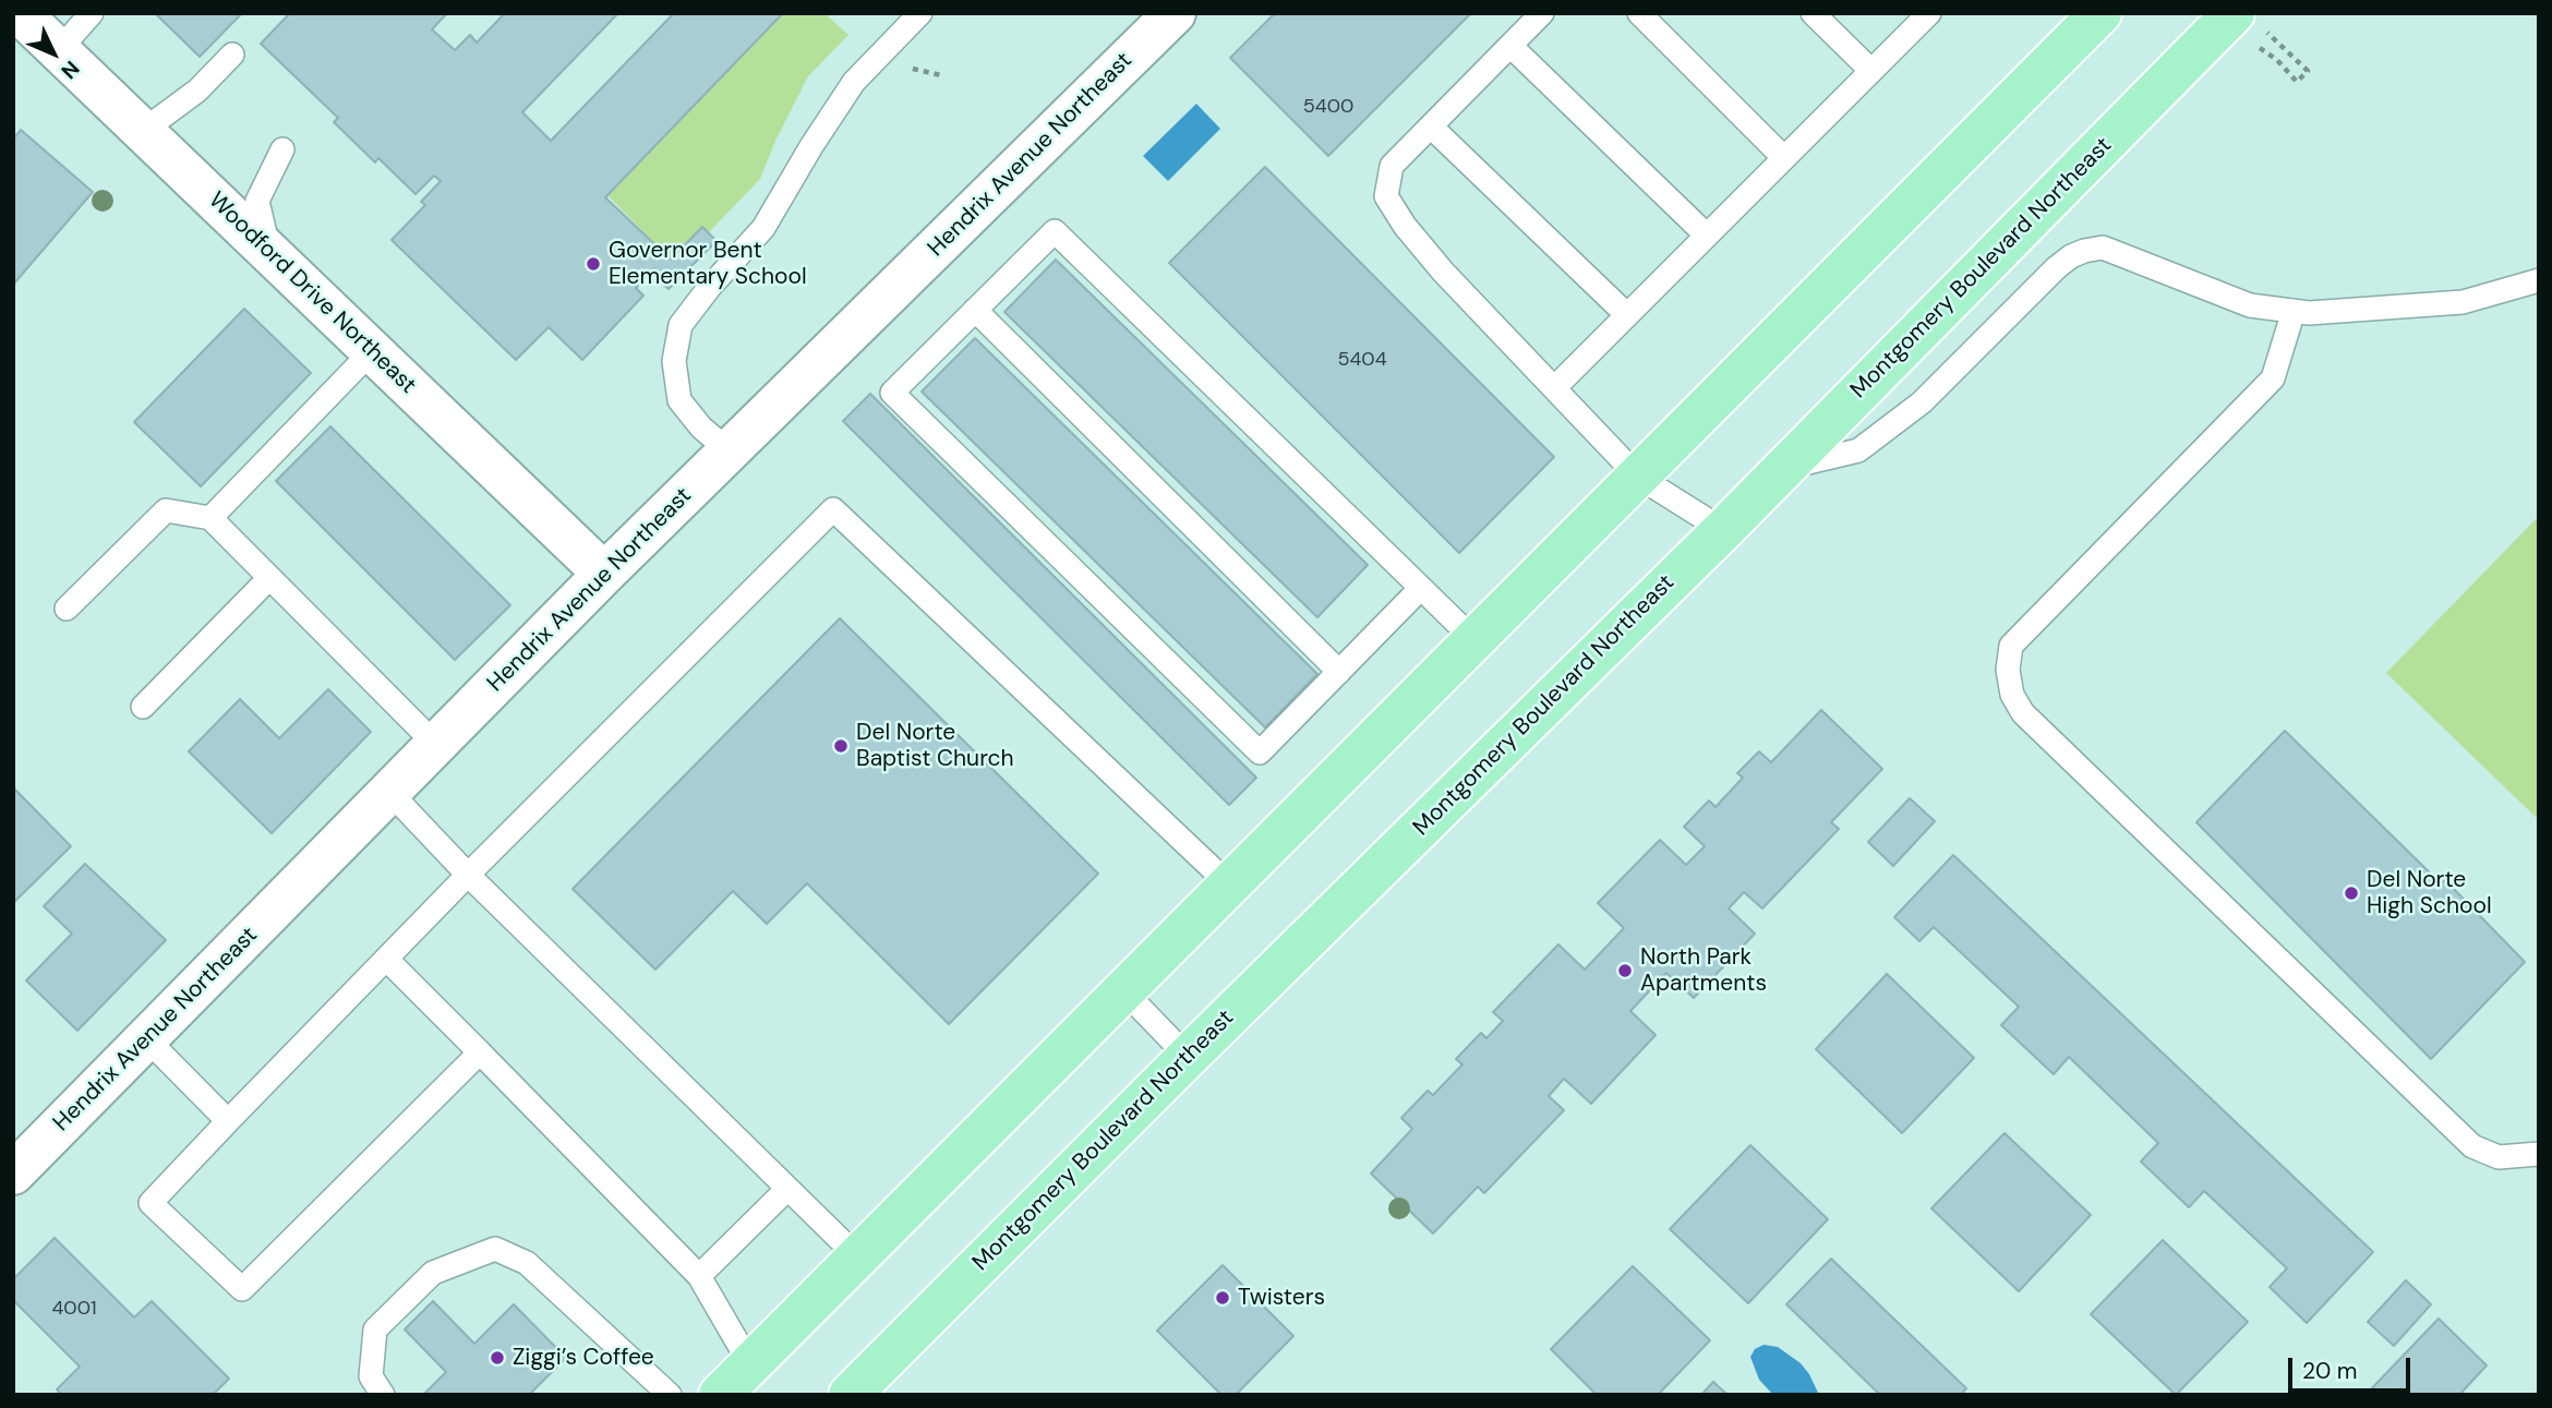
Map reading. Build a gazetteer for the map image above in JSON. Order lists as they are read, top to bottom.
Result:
{
  "streets": {
    "main road": ["Montgomery Boulevard Northeast"],
    "street": ["Hendrix Avenue Northeast", "Woodford Drive Northeast"]
  },
  "crossings": [
    ["Hendrix Avenue Northeast", "Woodford Drive Northeast"]
  ],
  "places": [
    "Governor Bent Elementary School",
    "Del Norte Baptist Church",
    "Del Norte High School",
    "North Park Apartments",
    "Twisters",
    "Ziggi’s Coffee"
  ],
  "house_numbers": ["5400", "5404", "4001"],
  "scale_bar": "20 m",
  "north": "bottom right"
}
